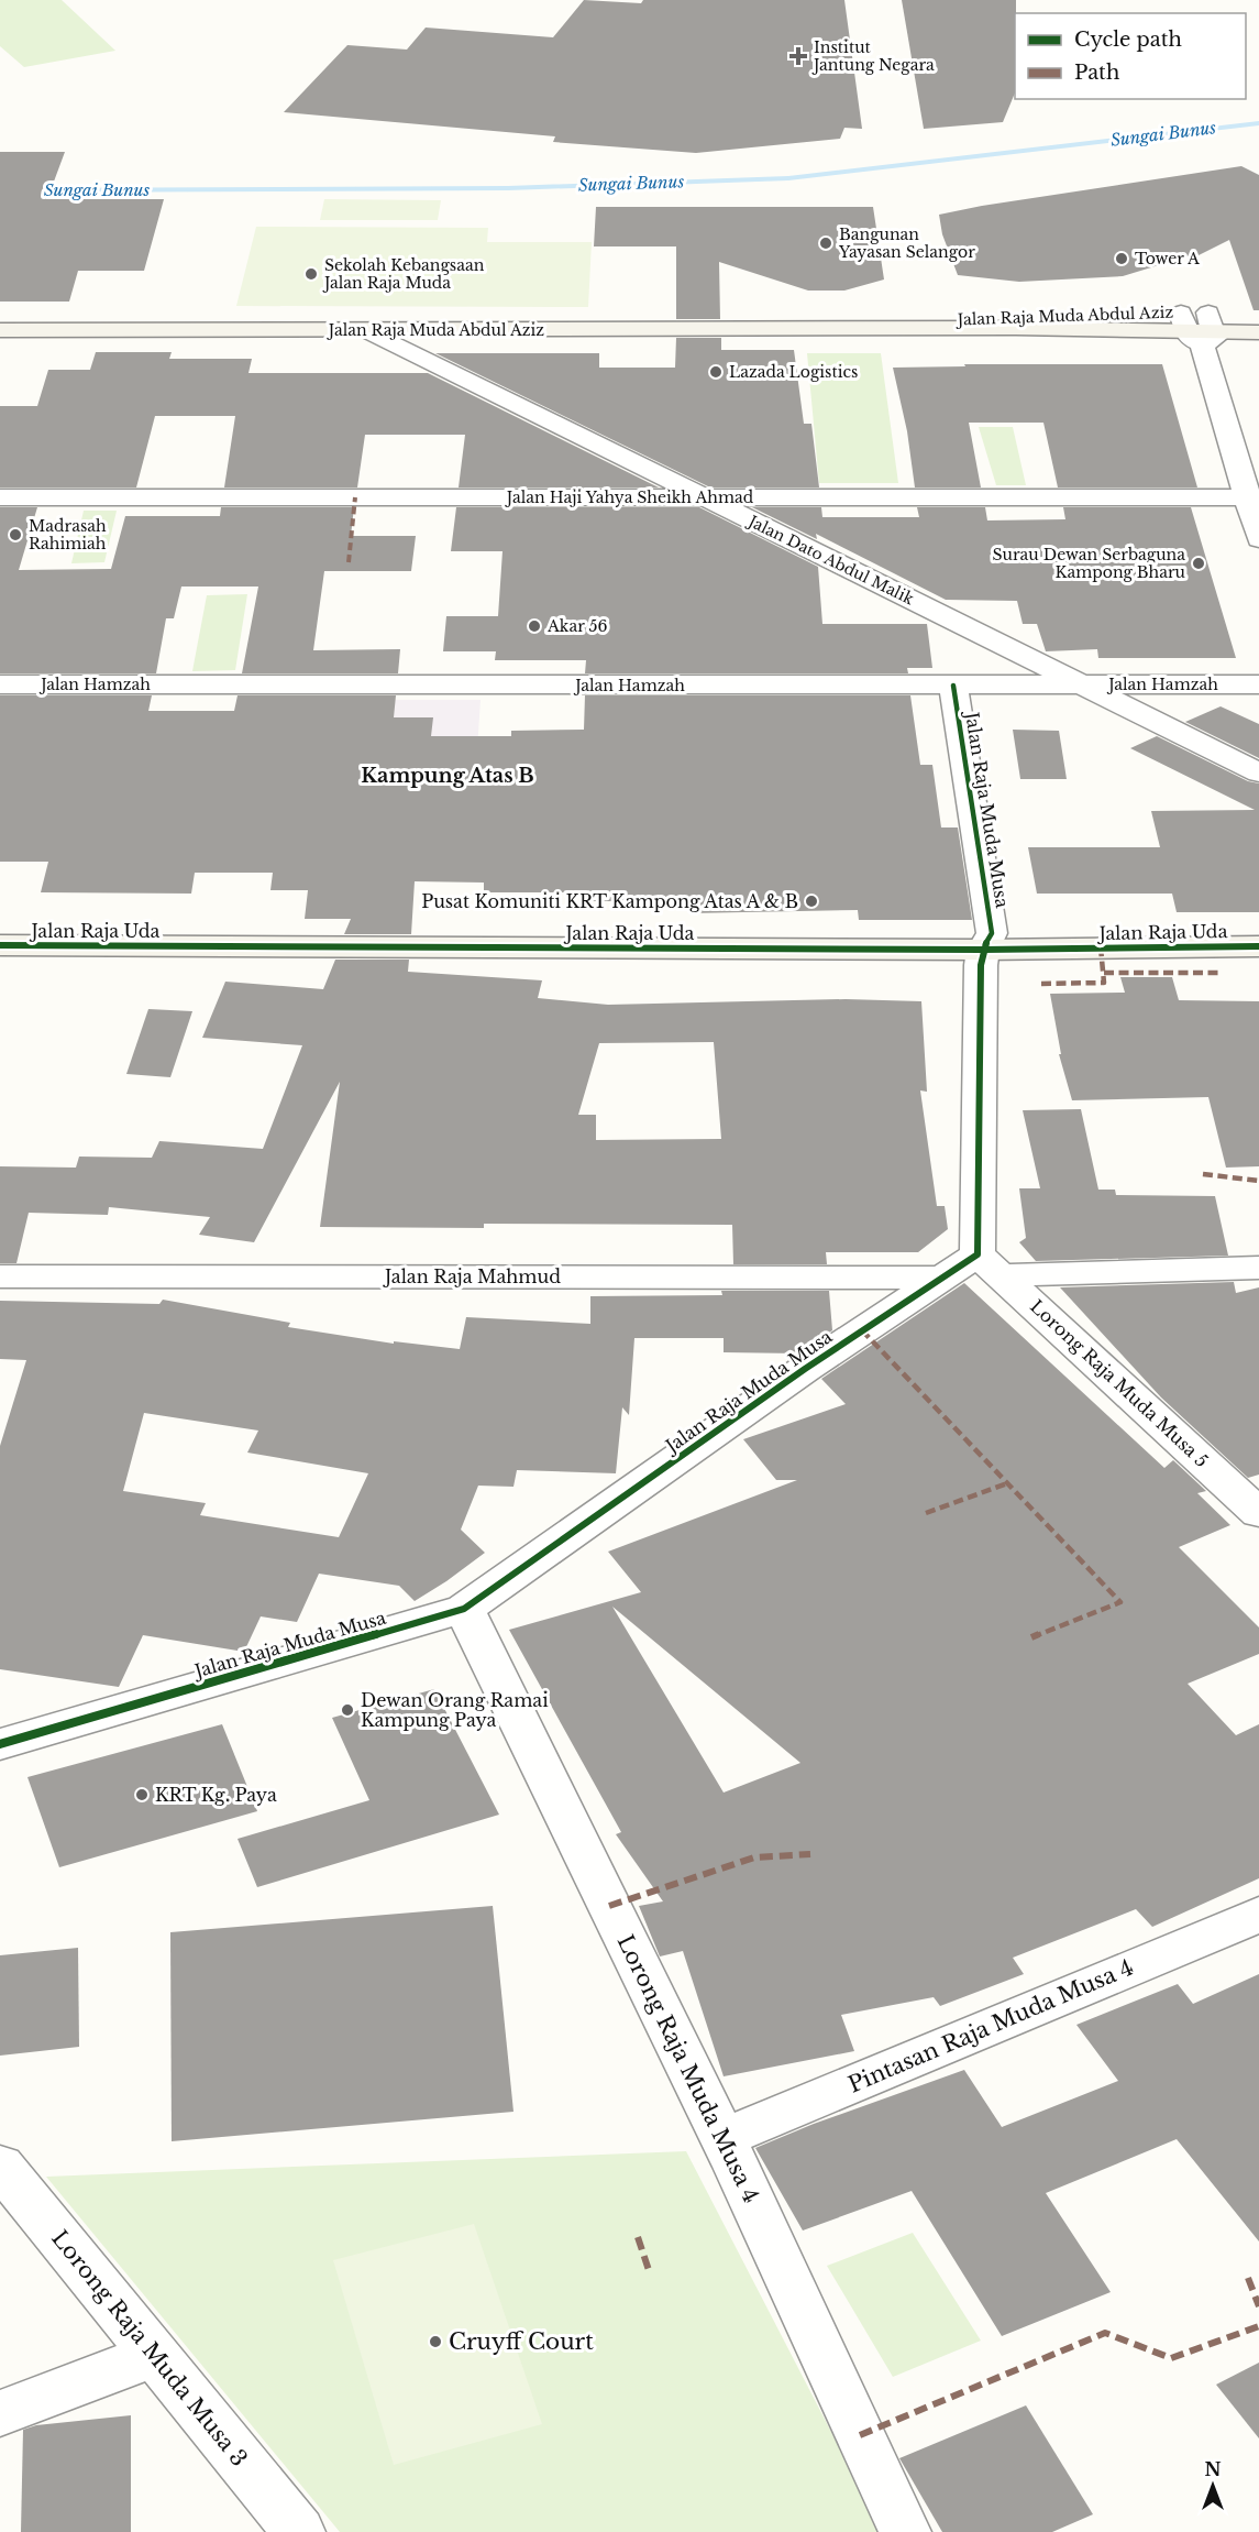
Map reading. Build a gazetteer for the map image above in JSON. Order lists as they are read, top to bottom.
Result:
{
  "streets": {
    "main road": ["Jalan Raja Muda Abdul Aziz", "Jalan Raja Uda"],
    "street": [
      "Jalan Haji Yahya Sheikh Ahmad",
      "Jalan Dato Abdul Malik",
      "Jalan Hamzah",
      "Jalan Raja Muda Musa",
      "Jalan Raja Mahmud",
      "Lorong Raja Muda Musa 5",
      "Pintasan Raja Muda Musa 4",
      "Lorong Raja Muda Musa 4",
      "Lorong Raja Muda Musa 3"
    ]
  },
  "crossings": [
    ["Jalan Raja Muda Abdul Aziz", "Jalan Dato Abdul Malik"],
    ["Jalan Haji Yahya Sheikh Ahmad", "Jalan Dato Abdul Malik"],
    ["Jalan Dato Abdul Malik", "Jalan Hamzah"],
    ["Jalan Hamzah", "Jalan Raja Muda Musa"],
    ["Jalan Raja Muda Musa", "Jalan Raja Uda"],
    ["Jalan Raja Muda Musa", "Jalan Raja Mahmud"],
    ["Jalan Raja Muda Musa", "Lorong Raja Muda Musa 5"],
    ["Jalan Raja Muda Musa", "Lorong Raja Muda Musa 4"],
    ["Pintasan Raja Muda Musa 4", "Lorong Raja Muda Musa 4"]
  ],
  "districts": ["Kampung Atas B"],
  "water": ["Sungai Bunus"],
  "places": {
    "health": ["Institut Jantung Negara"],
    "other": [
      "Bangunan Yayasan Selangor",
      "Tower A",
      "Sekolah Kebangsaan Jalan Raja Muda",
      "Lazada Logistics",
      "Madrasah Rahimiah",
      "Surau Dewan Serbaguna Kampong Bharu",
      "Akar 56",
      "Pusat Komuniti KRT Kampong Atas A & B",
      "Dewan Orang Ramai Kampung Paya",
      "KRT Kg. Paya",
      "Cruyff Court"
    ]
  },
  "legend": ["Cycle path", "Path"],
  "north": "top"
}
